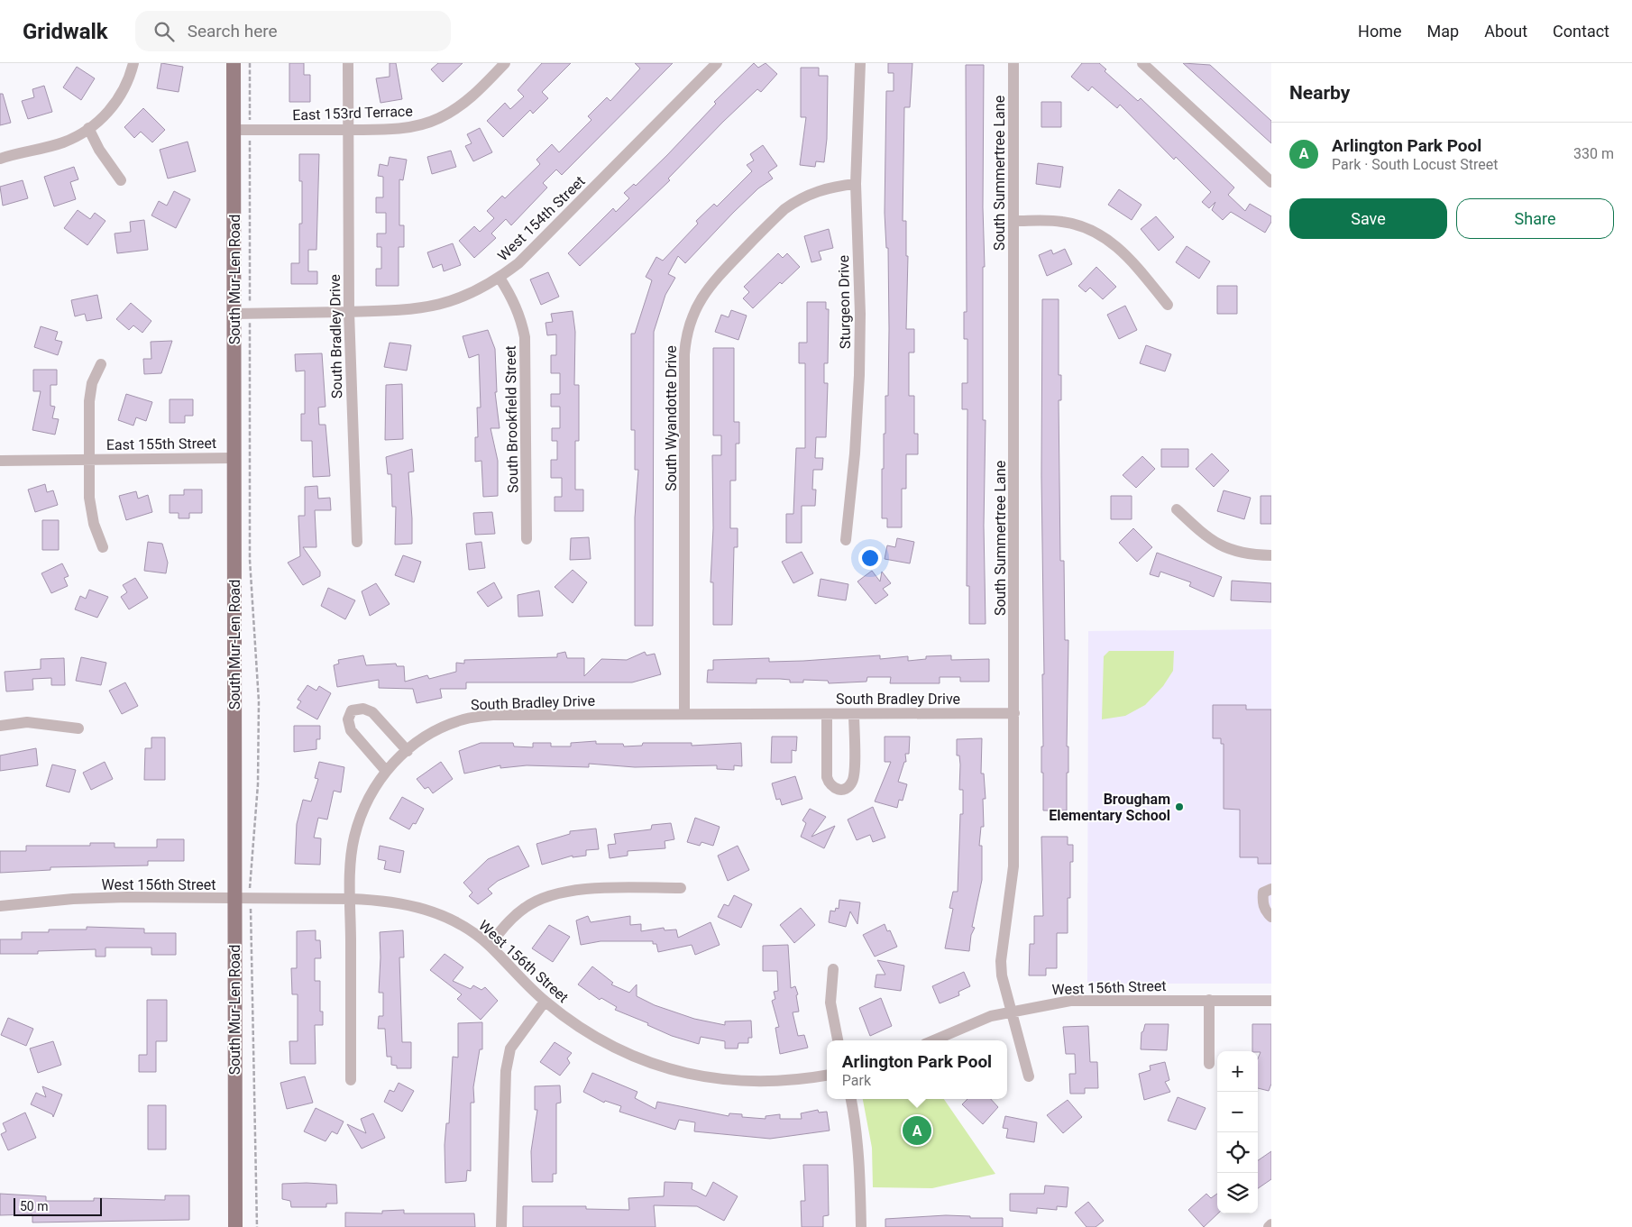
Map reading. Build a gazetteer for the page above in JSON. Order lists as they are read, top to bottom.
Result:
{
  "streets": {
    "main road": ["South Mur-Len Road"],
    "street": [
      "East 153rd Terrace",
      "South Summertree Lane",
      "West 154th Street",
      "Sturgeon Drive",
      "South Bradley Drive",
      "South Wyandotte Drive",
      "South Brookfield Street",
      "East 155th Street",
      "West 156th Street"
    ]
  },
  "crossings": [
    ["East 153rd Terrace", "South Mur-Len Road"],
    ["East 153rd Terrace", "South Bradley Drive"],
    ["South Summertree Lane", "South Bradley Drive"],
    ["South Summertree Lane", "West 156th Street"],
    ["West 154th Street", "South Mur-Len Road"],
    ["West 154th Street", "South Bradley Drive"],
    ["West 154th Street", "South Brookfield Street"],
    ["South Mur-Len Road", "East 155th Street"],
    ["South Mur-Len Road", "West 156th Street"],
    ["Sturgeon Drive", "South Wyandotte Drive"],
    ["South Bradley Drive", "South Wyandotte Drive"],
    ["South Bradley Drive", "West 156th Street"]
  ],
  "places": ["Brougham Elementary School"],
  "scale_bar": "50 m",
  "page": {
    "header": "Gridwalk",
    "search": "Search here",
    "nav": [
      "Home",
      "Map",
      "About",
      "Contact"
    ],
    "heading": "Nearby",
    "list": [
      {
        "mark": "A",
        "name": "Arlington Park Pool",
        "note": "Park · South Locust Street",
        "value": "330 m"
      }
    ],
    "buttons": ["Save", "Share"],
    "popup": ["Arlington Park Pool", "Park"],
    "map_buttons": ["+", "−"],
    "pins": "A",
    "scale": "50 m"
  }
}
